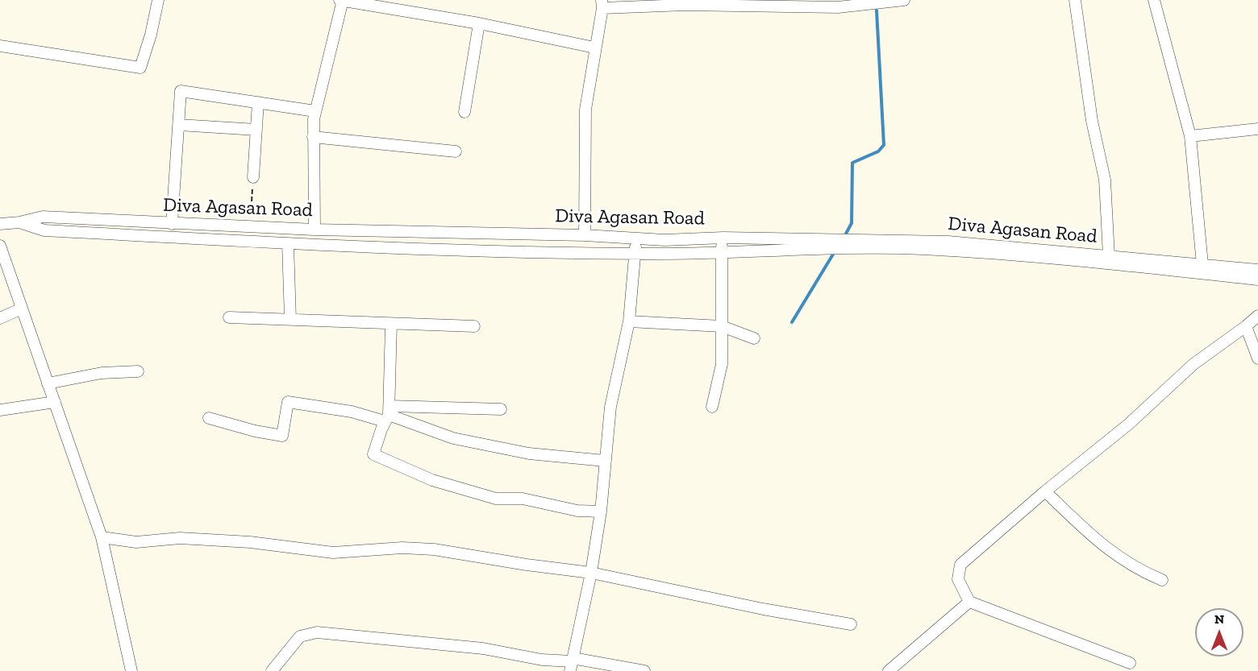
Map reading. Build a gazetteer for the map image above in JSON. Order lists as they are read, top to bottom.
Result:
{
  "streets": {
    "street": ["Diva Agasan Road"]
  },
  "north": "top"
}
